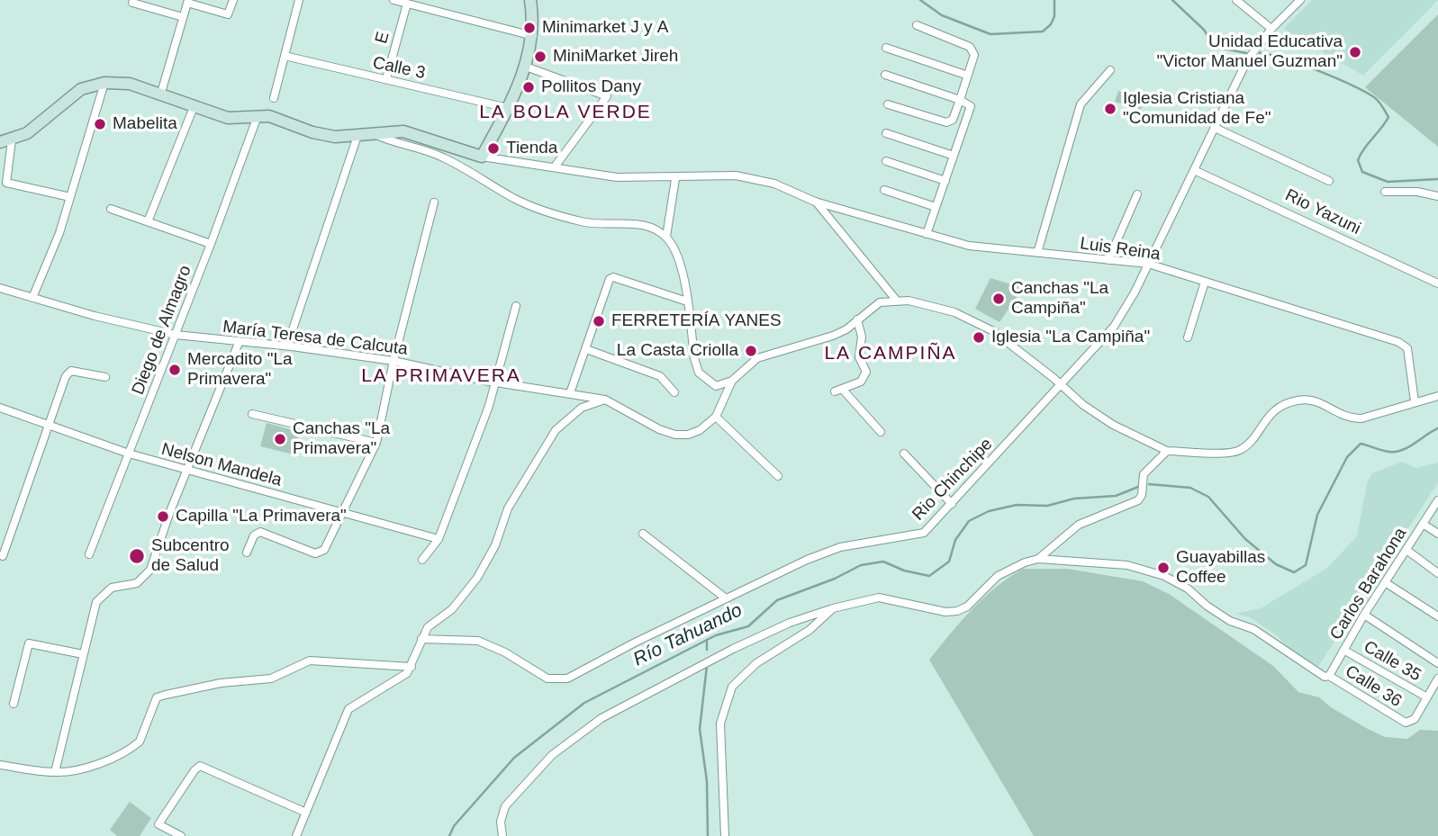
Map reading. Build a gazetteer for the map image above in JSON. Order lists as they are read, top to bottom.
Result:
{
  "streets": {
    "street": [
      "E",
      "Calle 3",
      "Rio Yazuni",
      "Luis Reina",
      "Diego de Almagro",
      "María Teresa de Calcuta",
      "Nelson Mandela",
      "Rio Chinchipe",
      "Carlos Barahona",
      "Calle 35",
      "Calle 36"
    ]
  },
  "crossings": [
    ["E", "Calle 3"],
    ["Rio Yazuni", "Rio Chinchipe"],
    ["Luis Reina", "Rio Chinchipe"],
    ["Diego de Almagro", "María Teresa de Calcuta"],
    ["Diego de Almagro", "Nelson Mandela"],
    ["Carlos Barahona", "Calle 35"],
    ["Carlos Barahona", "Calle 36"],
    ["Calle 35", "Calle 36"]
  ],
  "districts": ["LA BOLA VERDE", "LA CAMPIÑA", "LA PRIMAVERA"],
  "water": ["Río Tahuando"],
  "places": [
    "Minimarket J y A",
    "Unidad Educativa \"Victor Manuel Guzman\"",
    "MiniMarket Jireh",
    "Pollitos Dany",
    "Iglesia Cristiana \"Comunidad de Fe\"",
    "Mabelita",
    "Tienda",
    "Canchas \"La Campiña\"",
    "FERRETERÍA YANES",
    "Iglesia \"La Campiña\"",
    "La Casta Criolla",
    "Mercadito \"La Primavera\"",
    "Canchas \"La Primavera\"",
    "Capilla \"La Primavera\"",
    "Subcentro de Salud",
    "Guayabillas Coffee"
  ]
}
